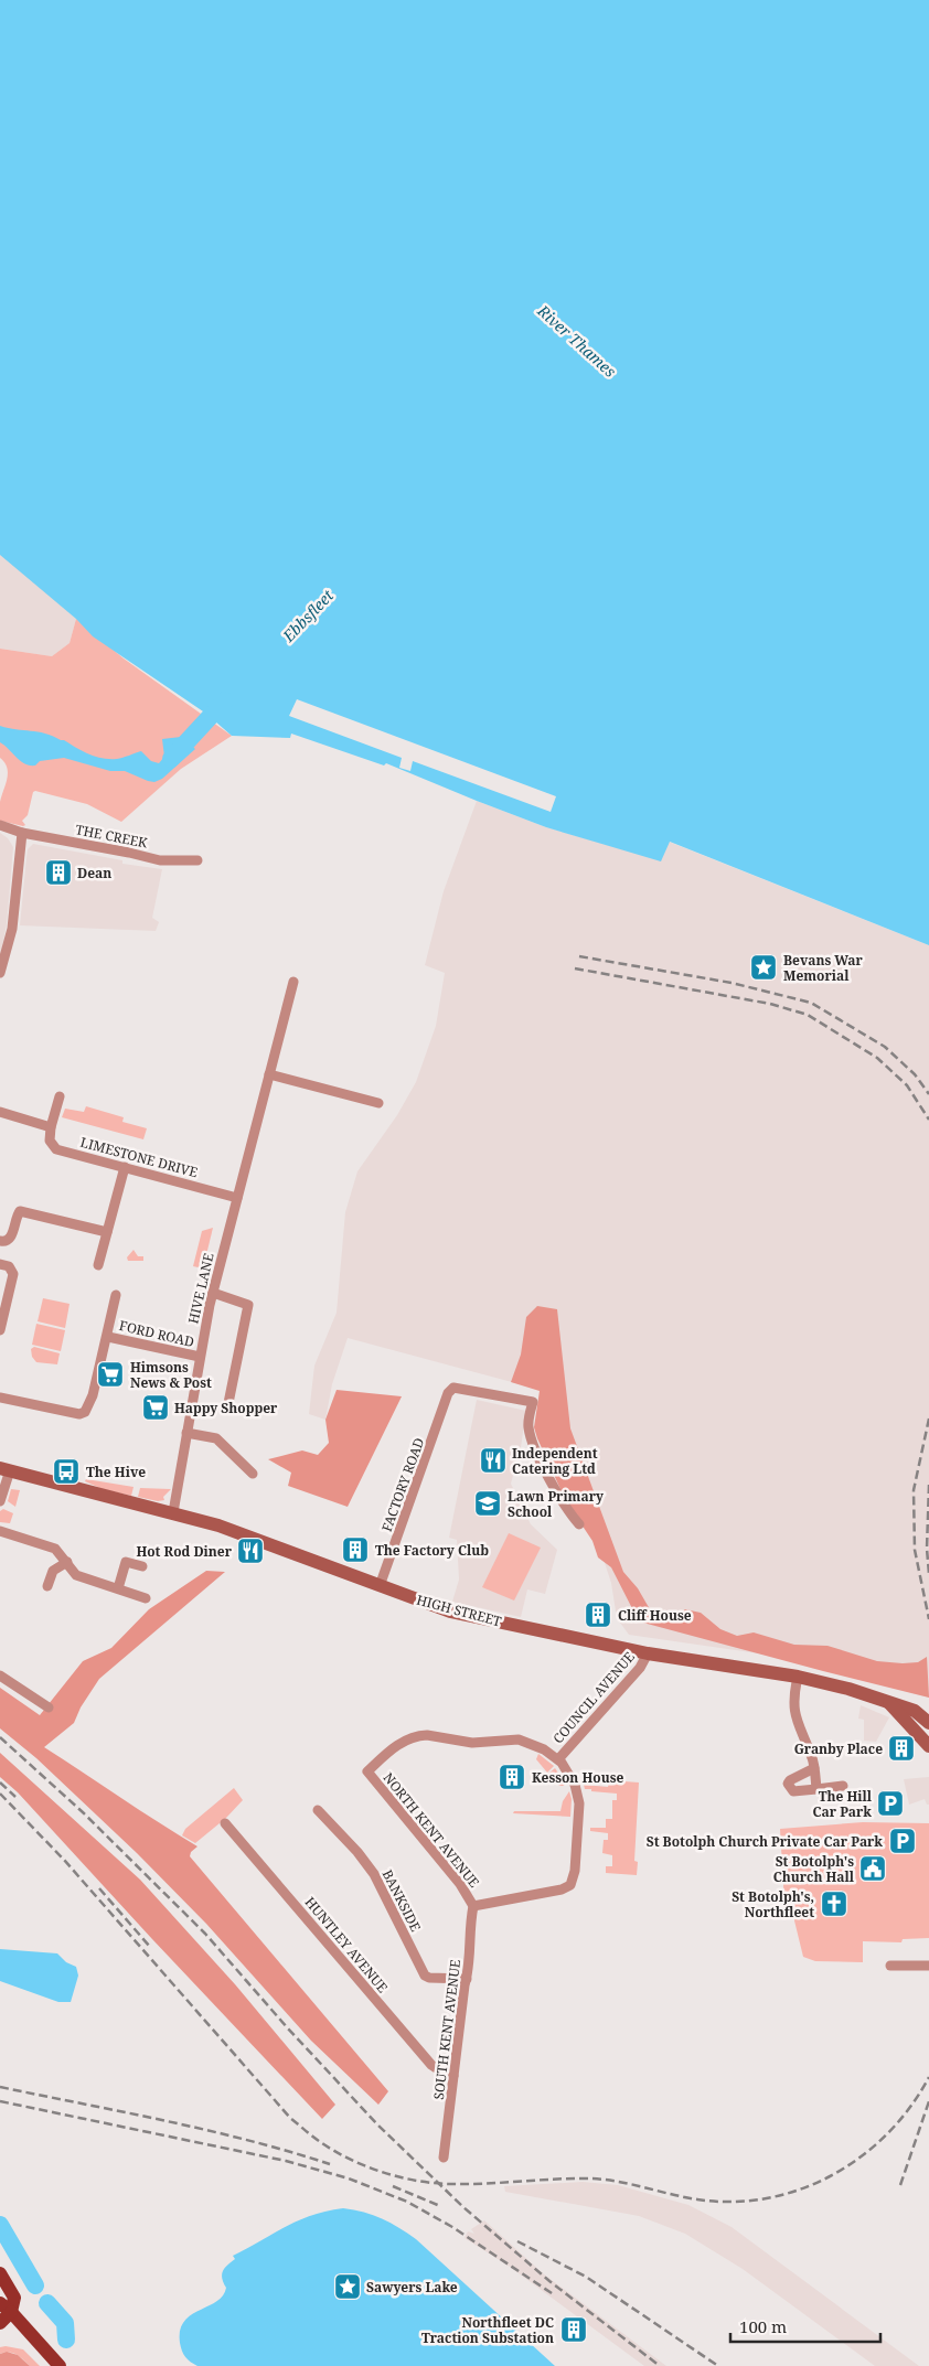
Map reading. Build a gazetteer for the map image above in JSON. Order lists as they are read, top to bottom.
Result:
{
  "streets": {
    "main road": ["HIGH STREET"],
    "street": [
      "THE CREEK",
      "LIMESTONE DRIVE",
      "HIVE LANE",
      "FORD ROAD",
      "FACTORY ROAD",
      "COUNCIL AVENUE",
      "NORTH KENT AVENUE",
      "BANKSIDE",
      "HUNTLEY AVENUE",
      "SOUTH KENT AVENUE"
    ]
  },
  "crossings": [
    ["LIMESTONE DRIVE", "HIVE LANE"],
    ["HIVE LANE", "FORD ROAD"],
    ["HIVE LANE", "HIGH STREET"],
    ["FACTORY ROAD", "HIGH STREET"],
    ["HIGH STREET", "COUNCIL AVENUE"],
    ["COUNCIL AVENUE", "NORTH KENT AVENUE"],
    ["NORTH KENT AVENUE", "SOUTH KENT AVENUE"],
    ["BANKSIDE", "SOUTH KENT AVENUE"],
    ["HUNTLEY AVENUE", "SOUTH KENT AVENUE"]
  ],
  "water": ["River Thames", "Ebbsfleet"],
  "places": {
    "building": [
      "Dean",
      "The Factory Club",
      "Cliff House",
      "Granby Place",
      "Kesson House",
      "Northfleet DC Traction Substation"
    ],
    "place": ["Bevans War Memorial", "Sawyers Lake"],
    "supermarket": ["Himsons News & Post", "Happy Shopper"],
    "restaurant": ["Independent Catering Ltd", "Hot Rod Diner"],
    "bus stop": ["The Hive"],
    "school or university": ["Lawn Primary School"],
    "parking": ["The Hill Car Park", "St Botolph Church Private Car Park"],
    "public building": ["St Botolph's Church Hall"],
    "church": ["St Botolph's, Northfleet"]
  },
  "scale_bar": "100 m"
}
